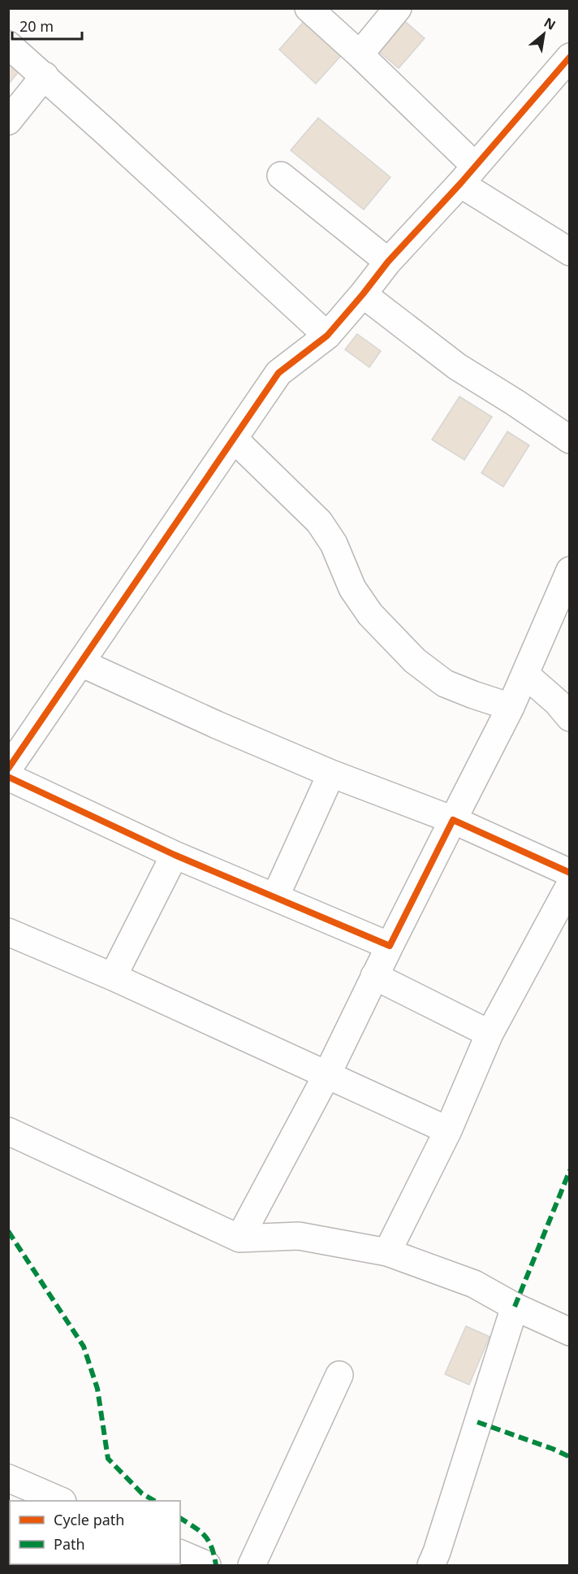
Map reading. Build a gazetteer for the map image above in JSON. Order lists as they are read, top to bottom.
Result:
{
  "legend": ["Cycle path", "Path"],
  "scale_bar": "20 m",
  "north": "top right"
}
